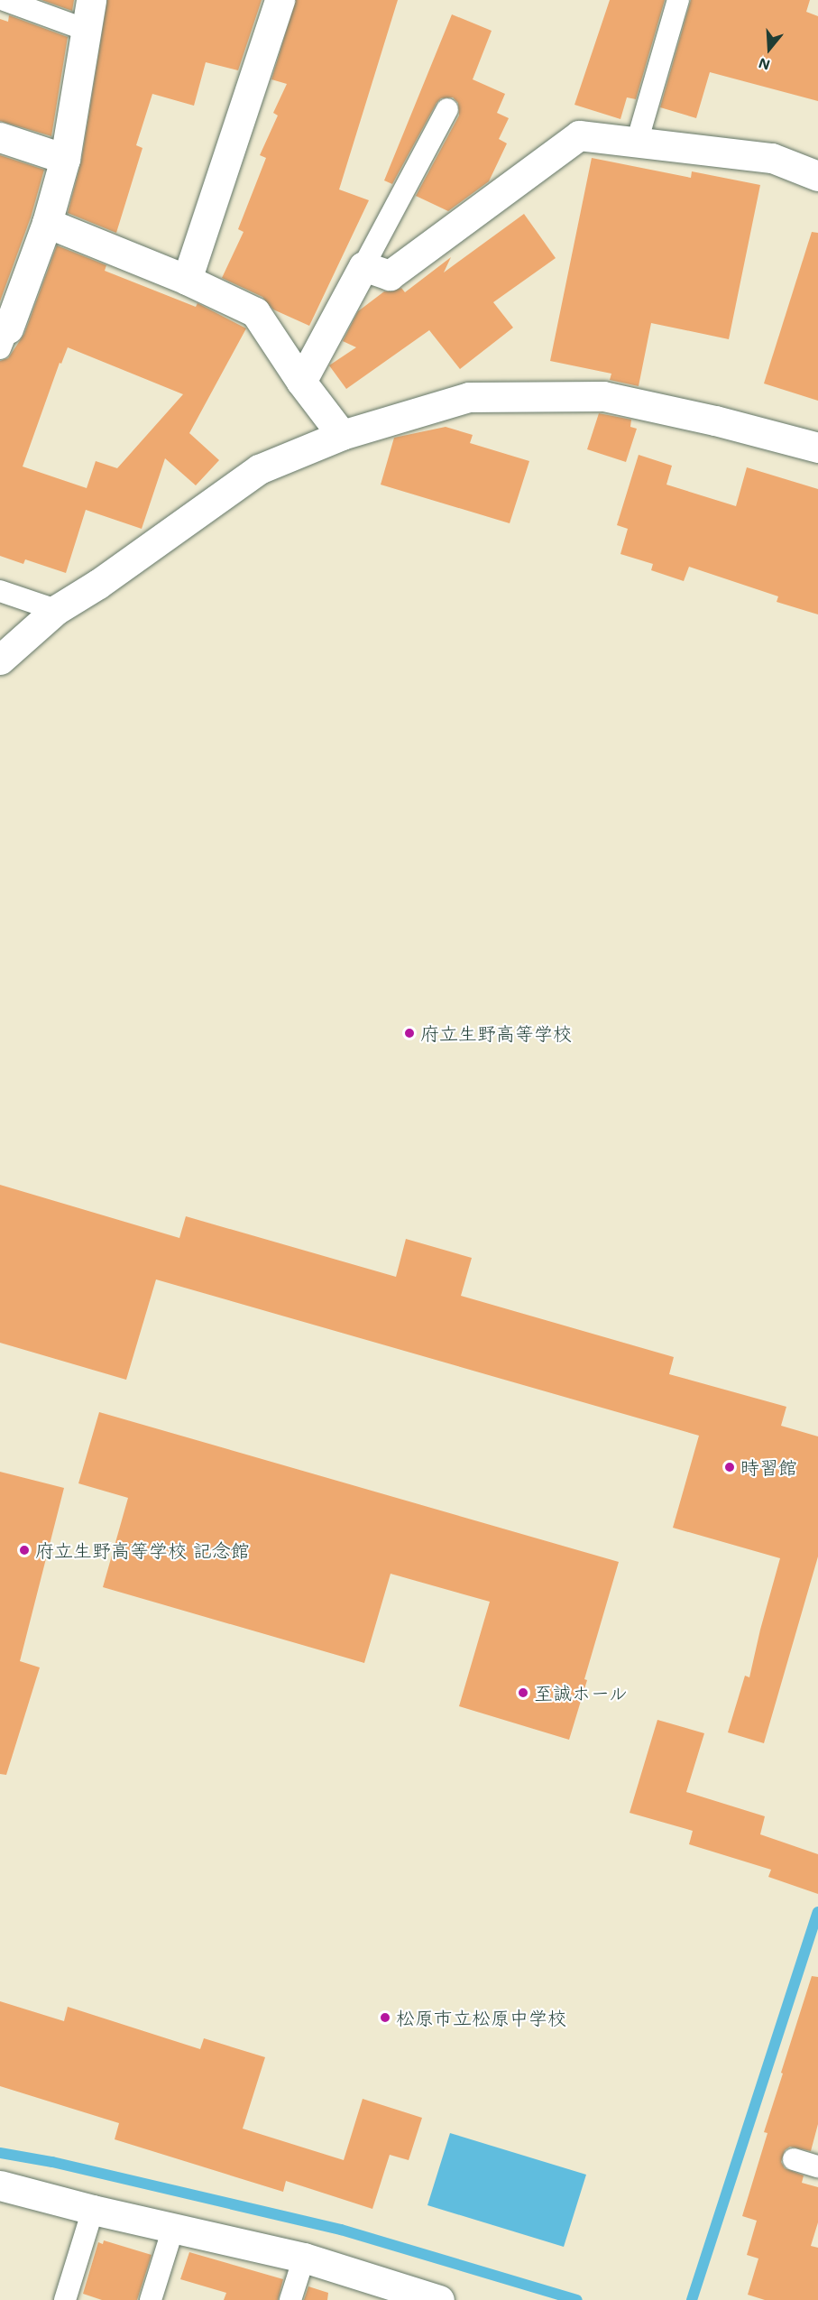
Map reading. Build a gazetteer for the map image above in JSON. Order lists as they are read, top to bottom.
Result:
{
  "places": [
    "府立生野高等学校",
    "時習館",
    "府立生野高等学校 記念館",
    "至誠ホール",
    "松原市立松原中学校"
  ],
  "north": "bottom"
}
